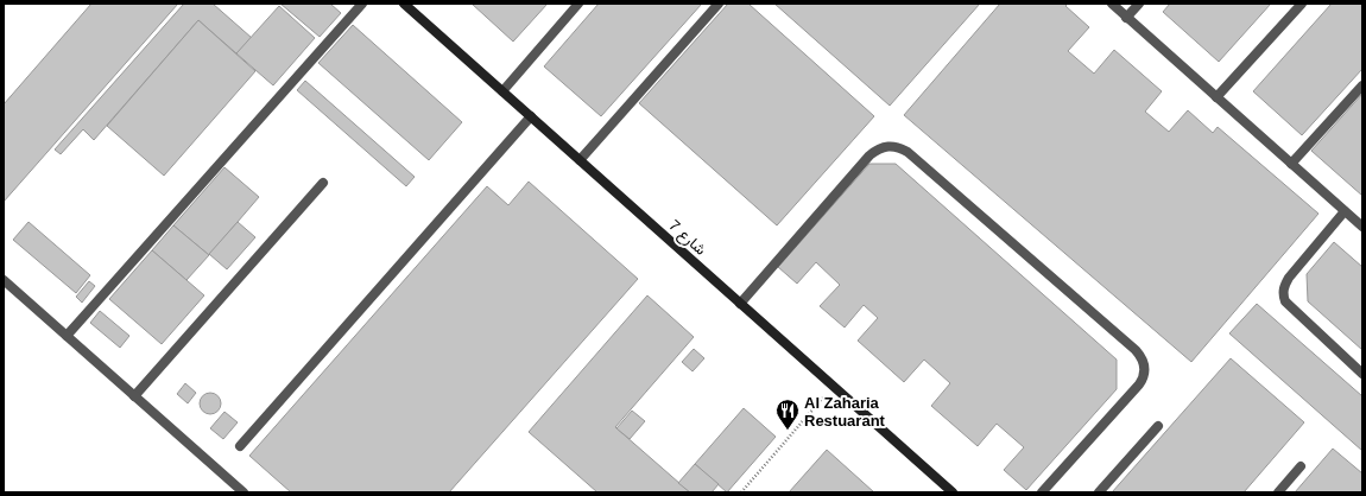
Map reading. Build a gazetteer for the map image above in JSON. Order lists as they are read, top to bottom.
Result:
{
  "streets": {
    "street": ["شارع 7"]
  },
  "places": {
    "restaurant": ["Al Zaharia Restuarant"]
  }
}
